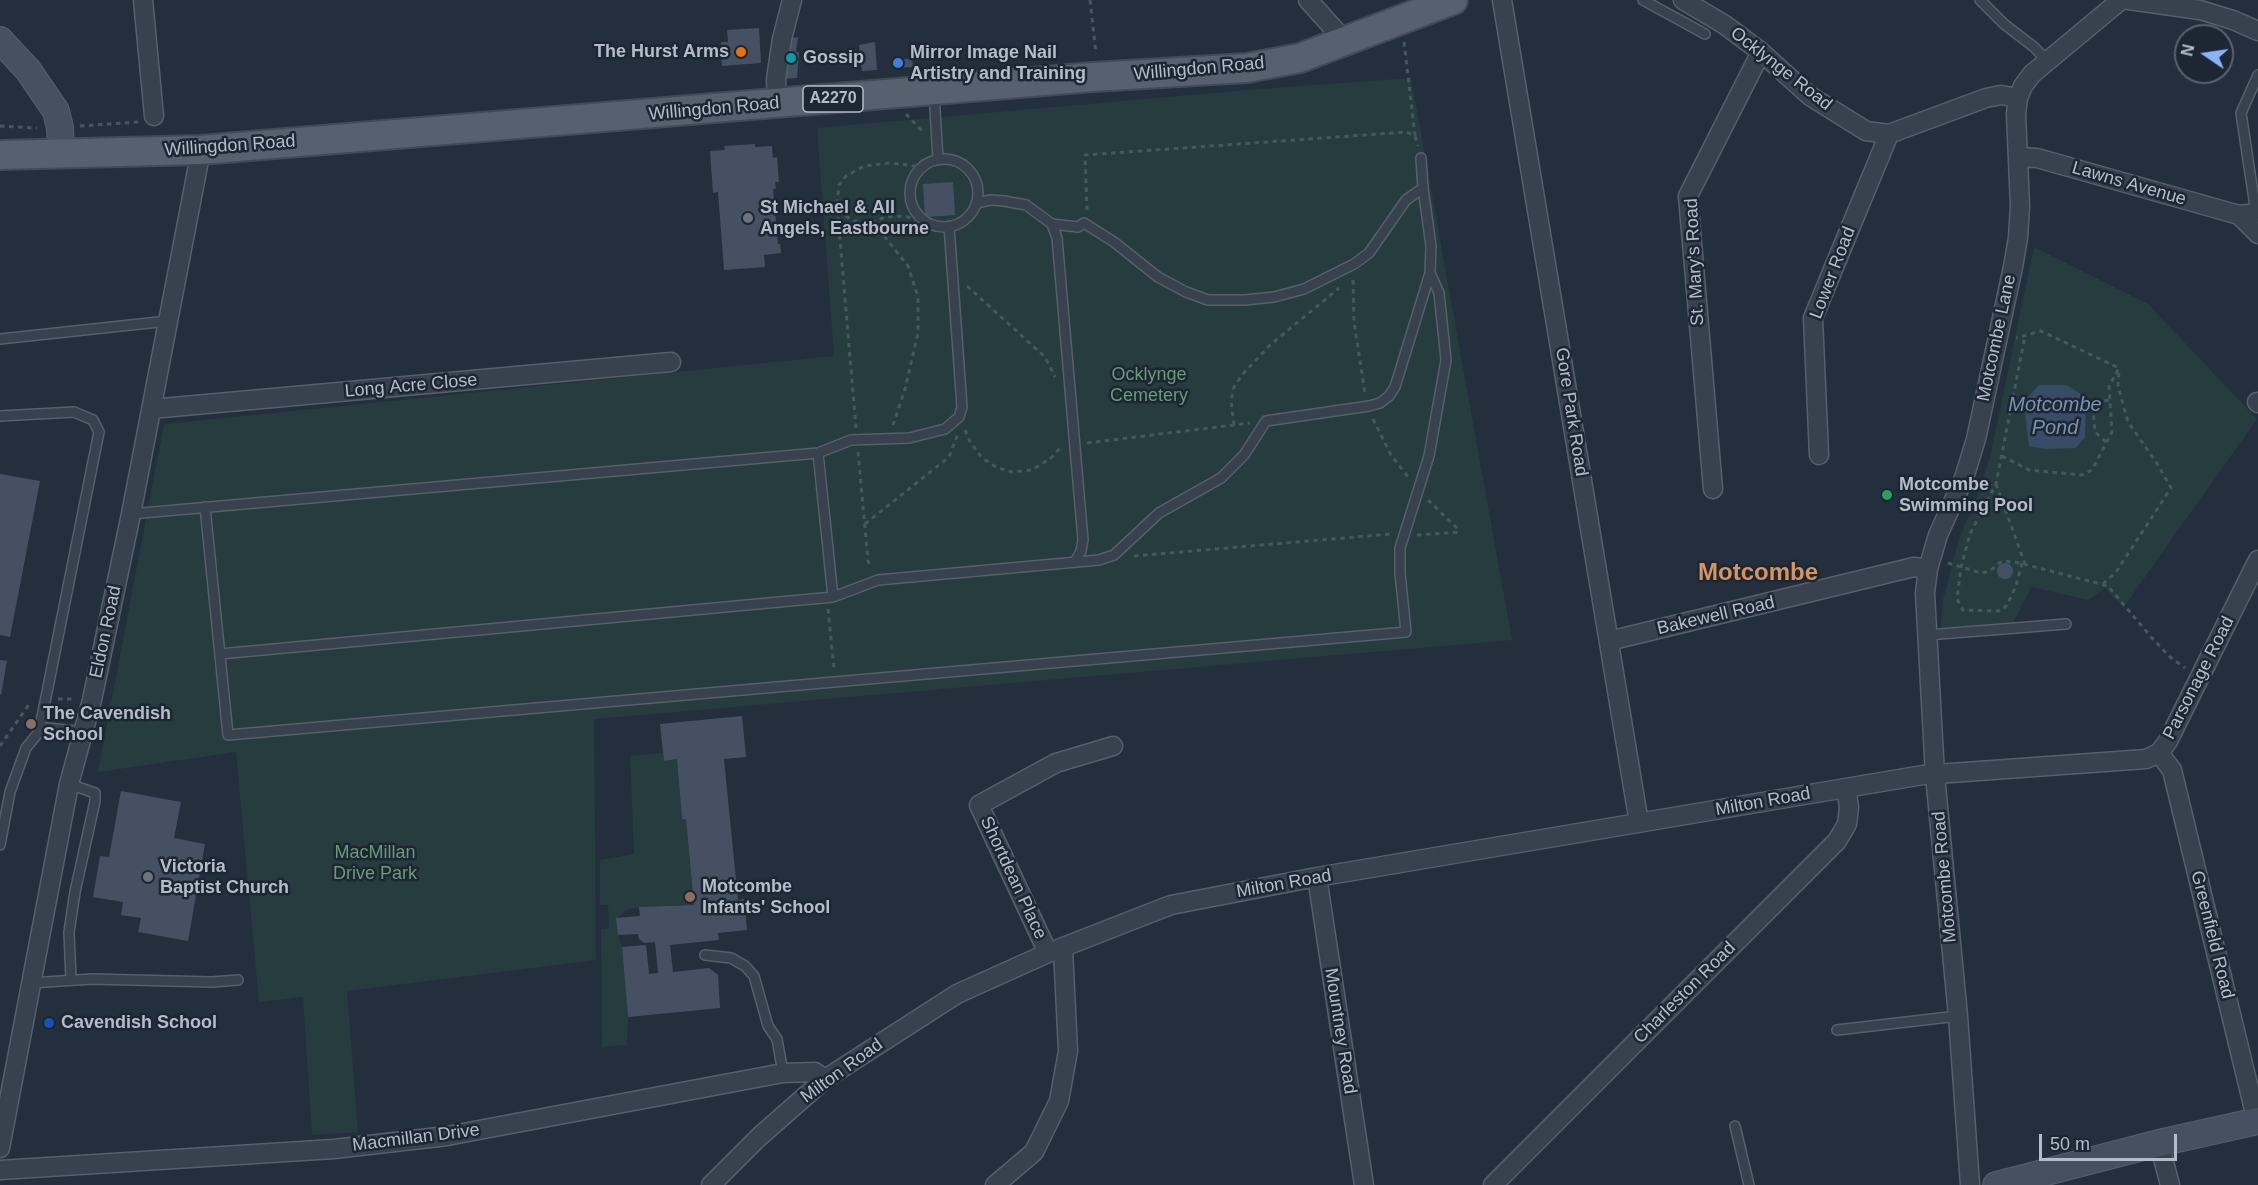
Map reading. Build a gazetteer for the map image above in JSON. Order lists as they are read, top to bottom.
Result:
{
  "streets": {
    "main road": ["Willingdon Road", "A2270"],
    "street": [
      "Ocklynge Road",
      "Lawns Avenue",
      "St. Mary's Road",
      "Lower Road",
      "Motcombe Lane",
      "Long Acre Close",
      "Gore Park Road",
      "Bakewell Road",
      "Eldon Road",
      "Parsonage Road",
      "Milton Road",
      "Motcombe Road",
      "Shortdean Place",
      "Greenfield Road",
      "Charleston Road",
      "Mountney Road",
      "Macmillan Drive"
    ]
  },
  "crossings": [
    ["Willingdon Road", "Eldon Road"],
    ["Ocklynge Road", "St. Mary's Road"],
    ["Ocklynge Road", "Lower Road"],
    ["Lawns Avenue", "Motcombe Lane"],
    ["Motcombe Lane", "Bakewell Road"],
    ["Motcombe Lane", "Motcombe Road"],
    ["Long Acre Close", "Eldon Road"],
    ["Gore Park Road", "Bakewell Road"],
    ["Gore Park Road", "Milton Road"],
    ["Bakewell Road", "Motcombe Road"],
    ["Parsonage Road", "Milton Road"],
    ["Parsonage Road", "Motcombe Road"],
    ["Parsonage Road", "Greenfield Road"],
    ["Milton Road", "Motcombe Road"],
    ["Milton Road", "Shortdean Place"],
    ["Milton Road", "Charleston Road"],
    ["Milton Road", "Mountney Road"],
    ["Milton Road", "Macmillan Drive"]
  ],
  "districts": ["Motcombe"],
  "water": ["Motcombe Pond"],
  "parks": ["Ocklynge Cemetery", "MacMillan Drive Park"],
  "places": [
    "The Hurst Arms",
    "Gossip",
    "Mirror Image Nail Artistry and Training",
    "St Michael & All Angels, Eastbourne",
    "Motcombe Swimming Pool",
    "The Cavendish School",
    "Victoria Baptist Church",
    "Motcombe Infants' School",
    "Cavendish School"
  ],
  "scale_bar": "50 m",
  "north": "left"
}
